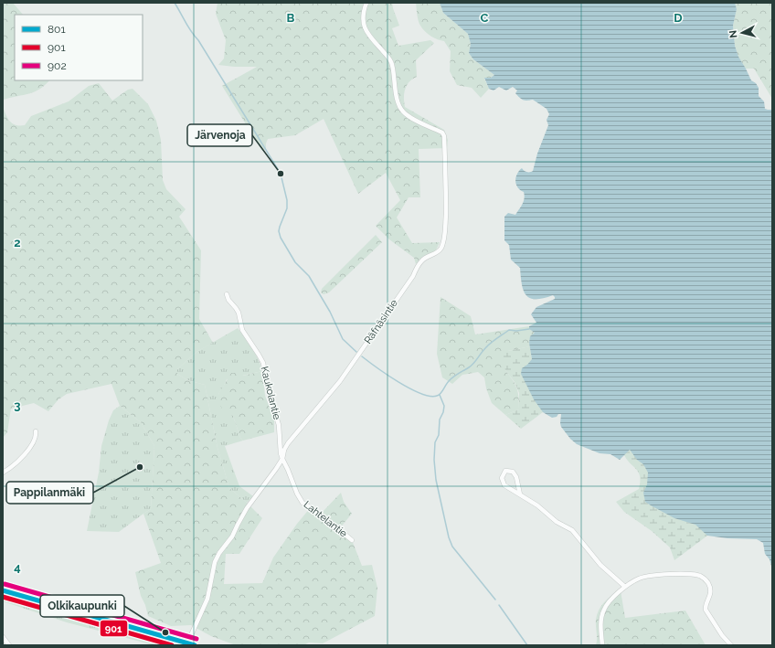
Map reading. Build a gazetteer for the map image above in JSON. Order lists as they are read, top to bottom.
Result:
{
  "streets": {
    "street": ["Räfnäsintie", "Kaukolantie", "Lahtelantie"]
  },
  "crossings": [
    ["Räfnäsintie", "Kaukolantie"],
    ["Räfnäsintie", "Lahtelantie"],
    ["Kaukolantie", "Lahtelantie"]
  ],
  "places": ["Järvenoja", "Pappilanmäki", "Olkikaupunki"],
  "lines": ["transit line 902", "transit line 801", "transit line 901"],
  "legend": ["801", "901", "902"],
  "north": "left",
  "grid": {
    "columns": ["B", "C", "D"],
    "rows": ["2", "3", "4"]
  }
}
